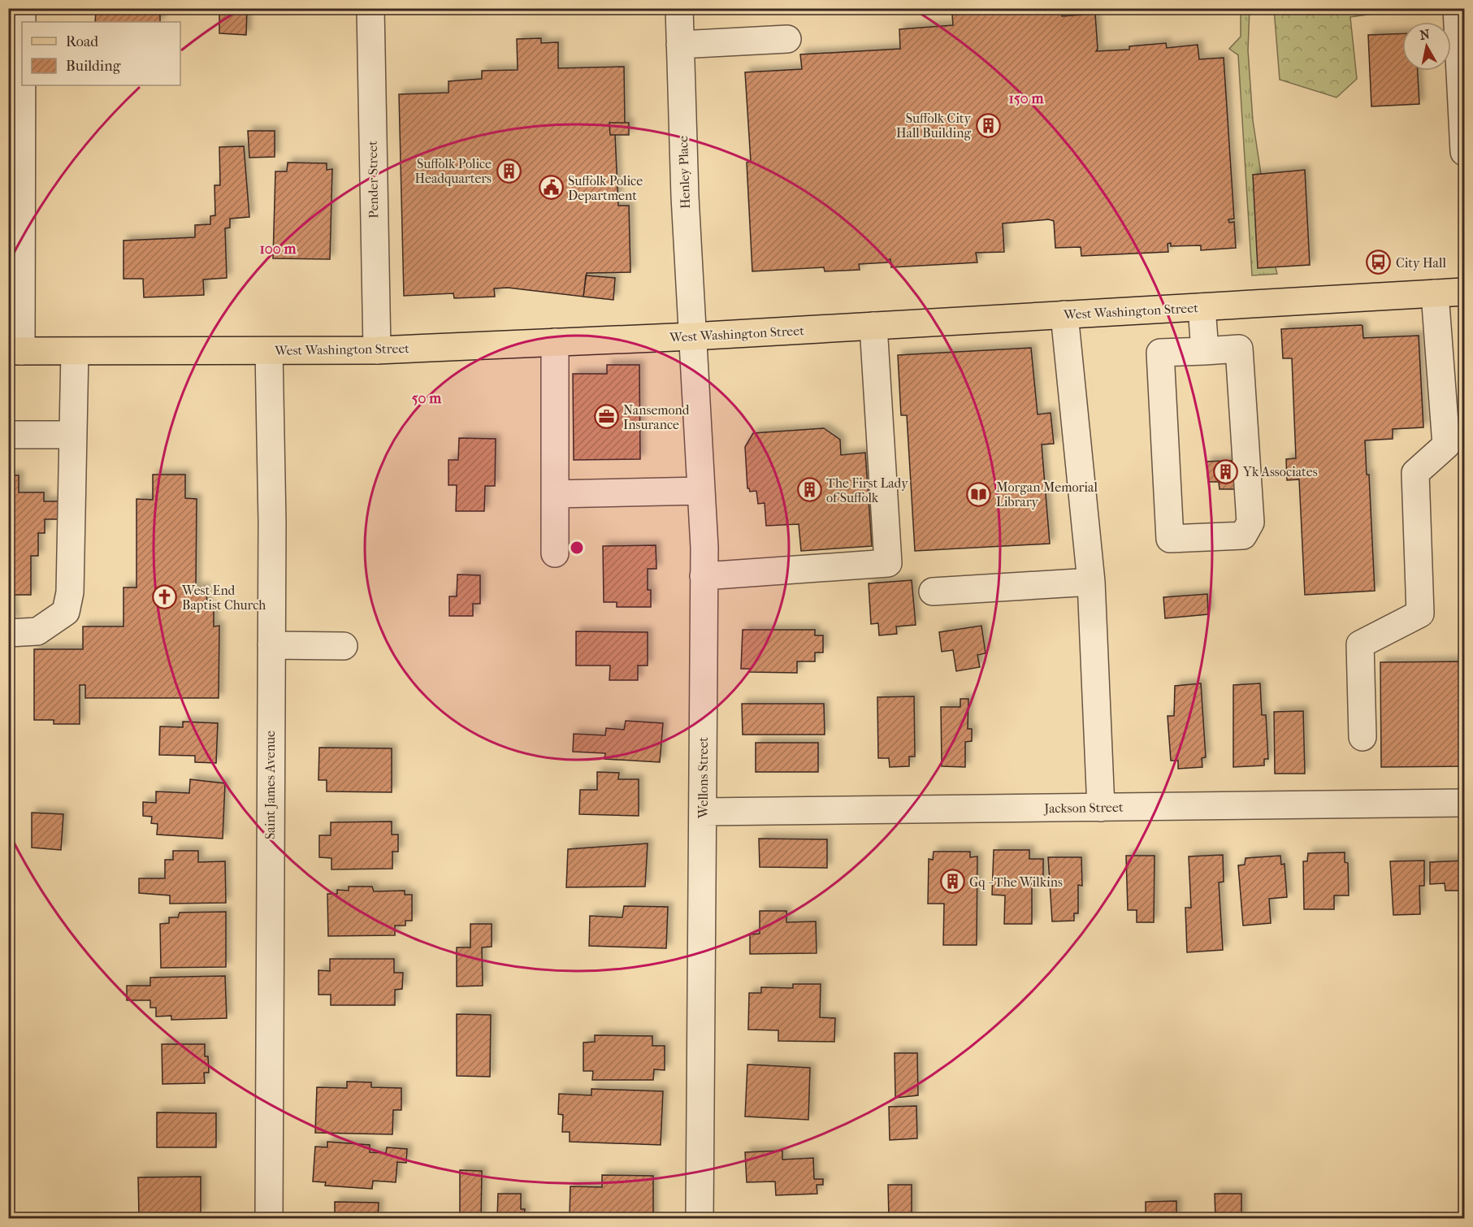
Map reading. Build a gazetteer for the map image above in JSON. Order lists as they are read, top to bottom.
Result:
{
  "streets": {
    "main road": ["West Washington Street"],
    "street": [
      "Henley Place",
      "Pender Street",
      "Wellons Street",
      "Saint James Avenue",
      "Jackson Street"
    ]
  },
  "crossings": [
    ["Henley Place", "West Washington Street"],
    ["Henley Place", "Wellons Street"],
    ["Pender Street", "West Washington Street"],
    ["West Washington Street", "Wellons Street"],
    ["West Washington Street", "Saint James Avenue"],
    ["Wellons Street", "Jackson Street"]
  ],
  "places": {
    "building": [
      "Suffolk City Hall Building",
      "Suffolk Police Headquarters",
      "Yk Associates",
      "The First Lady of Suffolk",
      "Gq - The Wilkins"
    ],
    "public building": ["Suffolk Police Department"],
    "bus stop": ["City Hall"],
    "office": ["Nansemond Insurance"],
    "library": ["Morgan Memorial Library"],
    "church": ["West End Baptist Church"]
  },
  "legend": ["Road", "Building"],
  "north": "top",
  "rings": ["150 m", "100 m", "50 m"]
}
